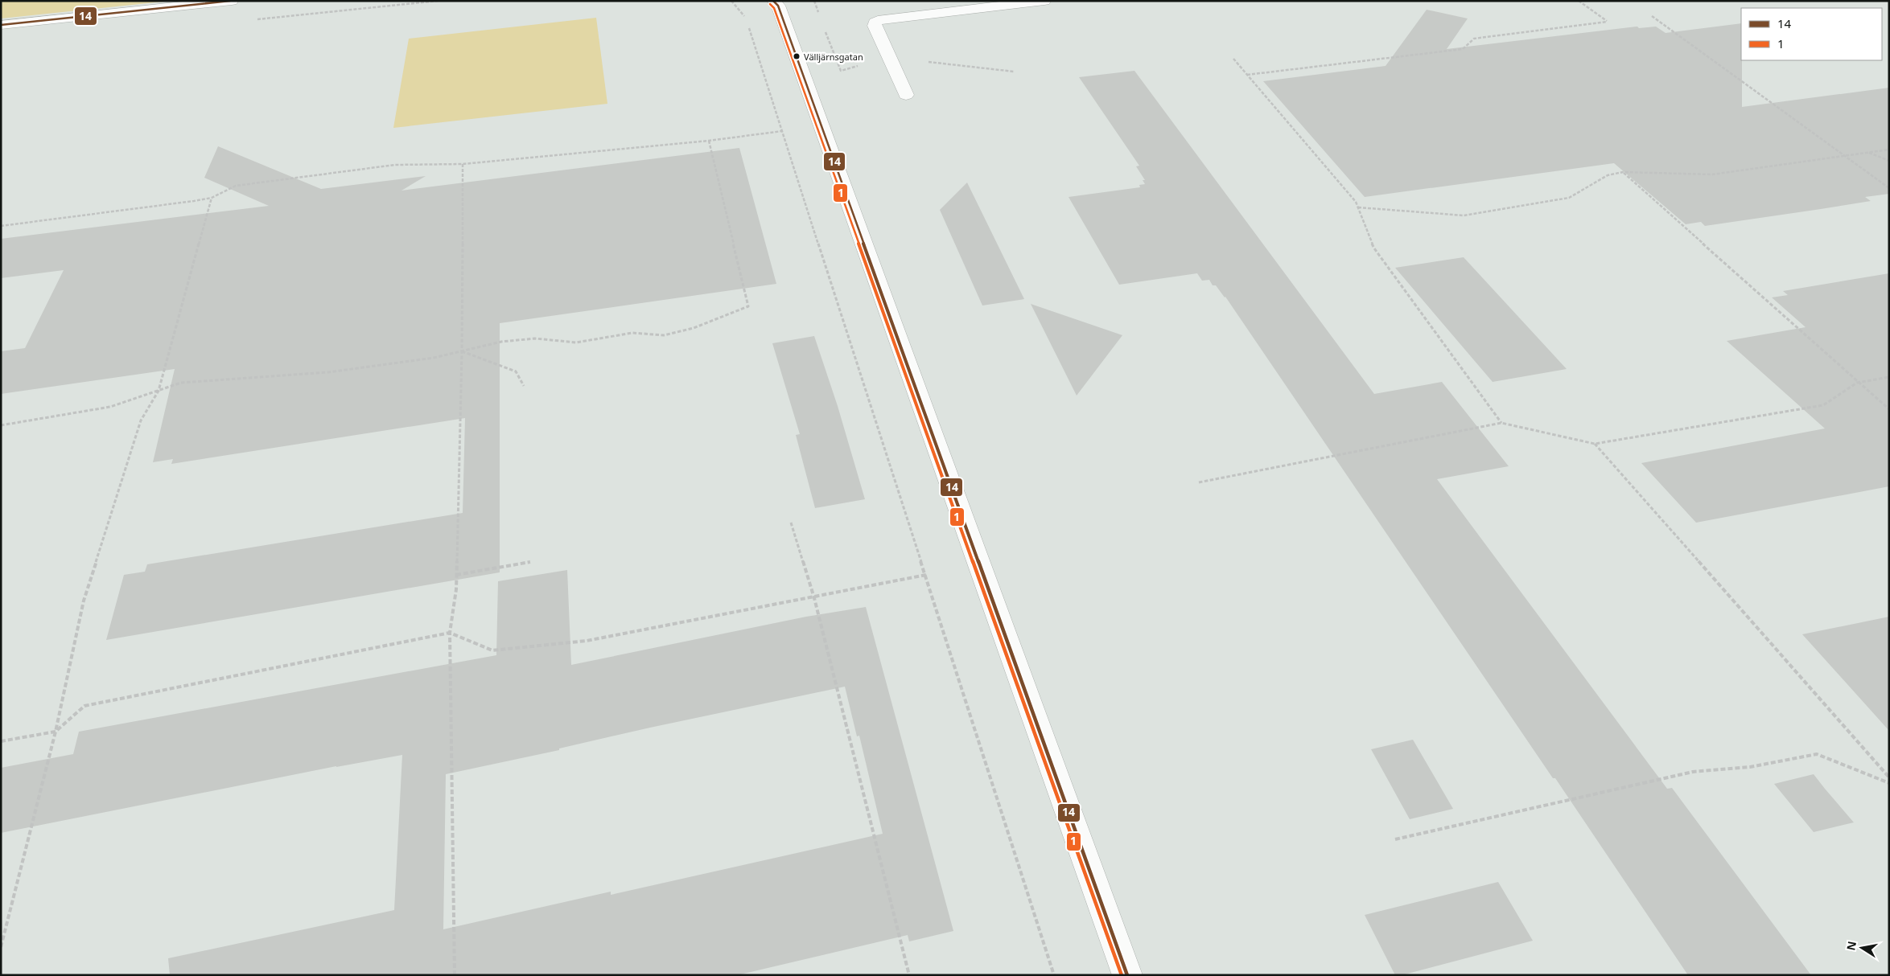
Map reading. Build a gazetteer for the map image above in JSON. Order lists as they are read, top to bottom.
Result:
{
  "places": ["Välljärnsgatan"],
  "lines": ["transit line 14", "transit line 1"],
  "legend": ["14", "1"],
  "north": "left"
}
